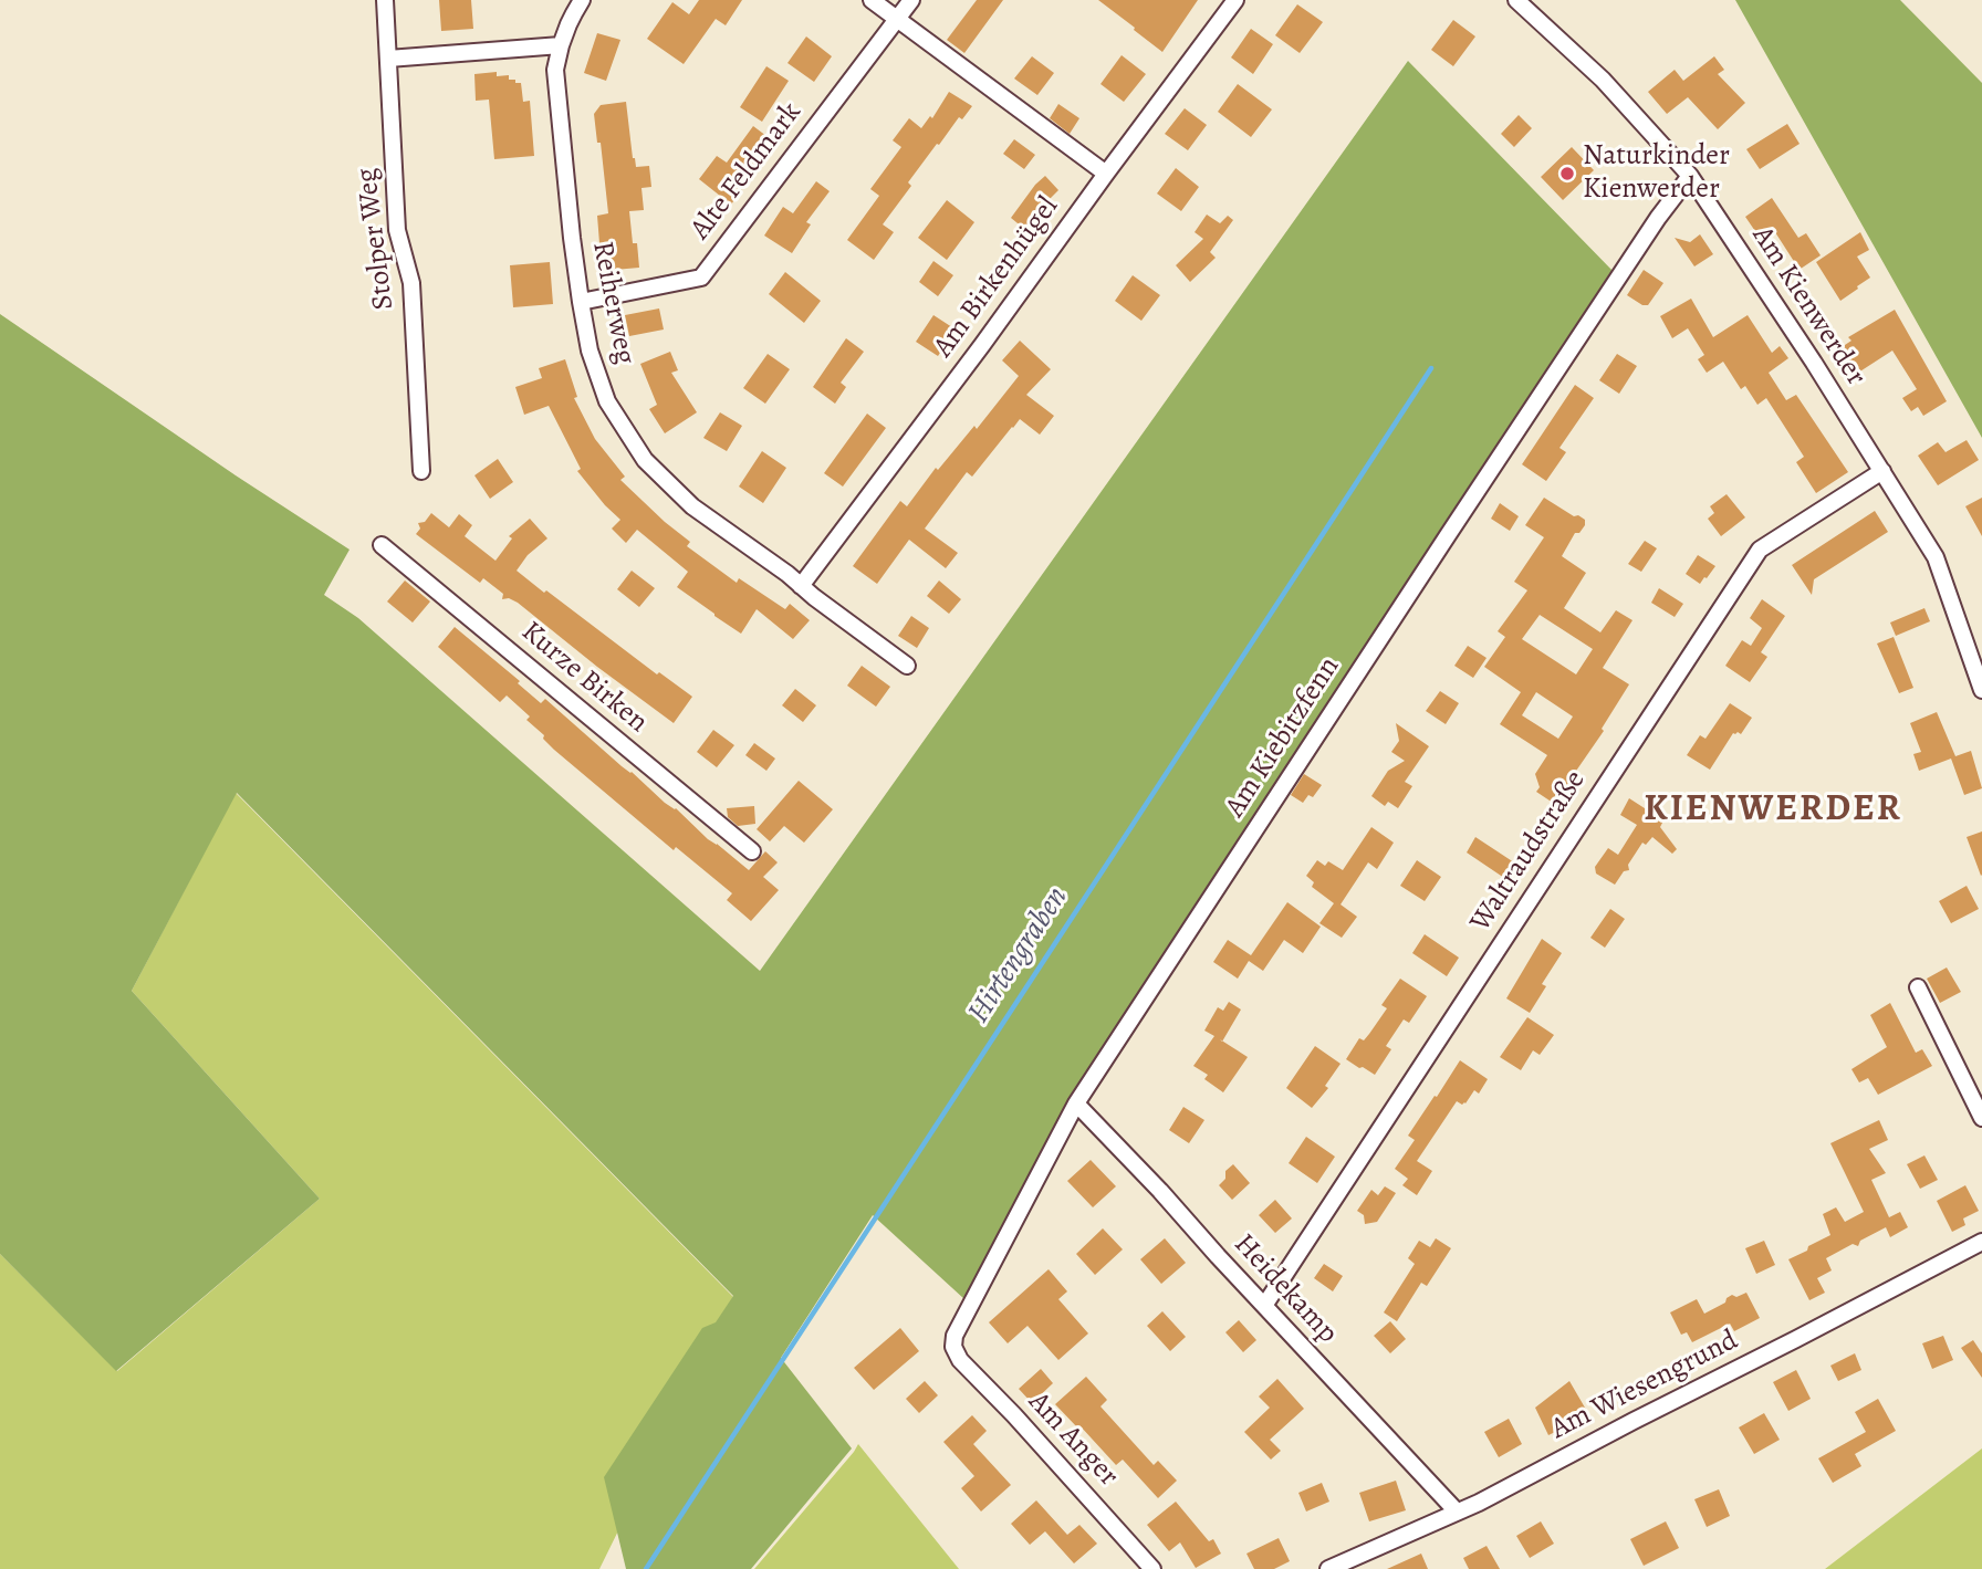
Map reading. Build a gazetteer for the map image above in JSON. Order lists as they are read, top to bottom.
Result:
{
  "streets": {
    "street": [
      "Alte Feldmark",
      "Stolper Weg",
      "Am Birkenhügel",
      "Reiherweg",
      "Am Kienwerder",
      "Kurze Birken",
      "Am Kiebitzfenn",
      "Waltraudstraße",
      "Heidekamp",
      "Am Wiesengrund",
      "Am Anger"
    ]
  },
  "crossings": [
    ["Alte Feldmark", "Reiherweg"],
    ["Am Birkenhügel", "Reiherweg"],
    ["Am Kienwerder", "Am Kiebitzfenn"],
    ["Am Kienwerder", "Waltraudstraße"],
    ["Am Kiebitzfenn", "Heidekamp"],
    ["Am Kiebitzfenn", "Am Anger"],
    ["Waltraudstraße", "Heidekamp"],
    ["Heidekamp", "Am Wiesengrund"]
  ],
  "districts": ["KIENWERDER"],
  "water": ["Hirtengraben"],
  "places": ["Naturkinder Kienwerder"]
}
